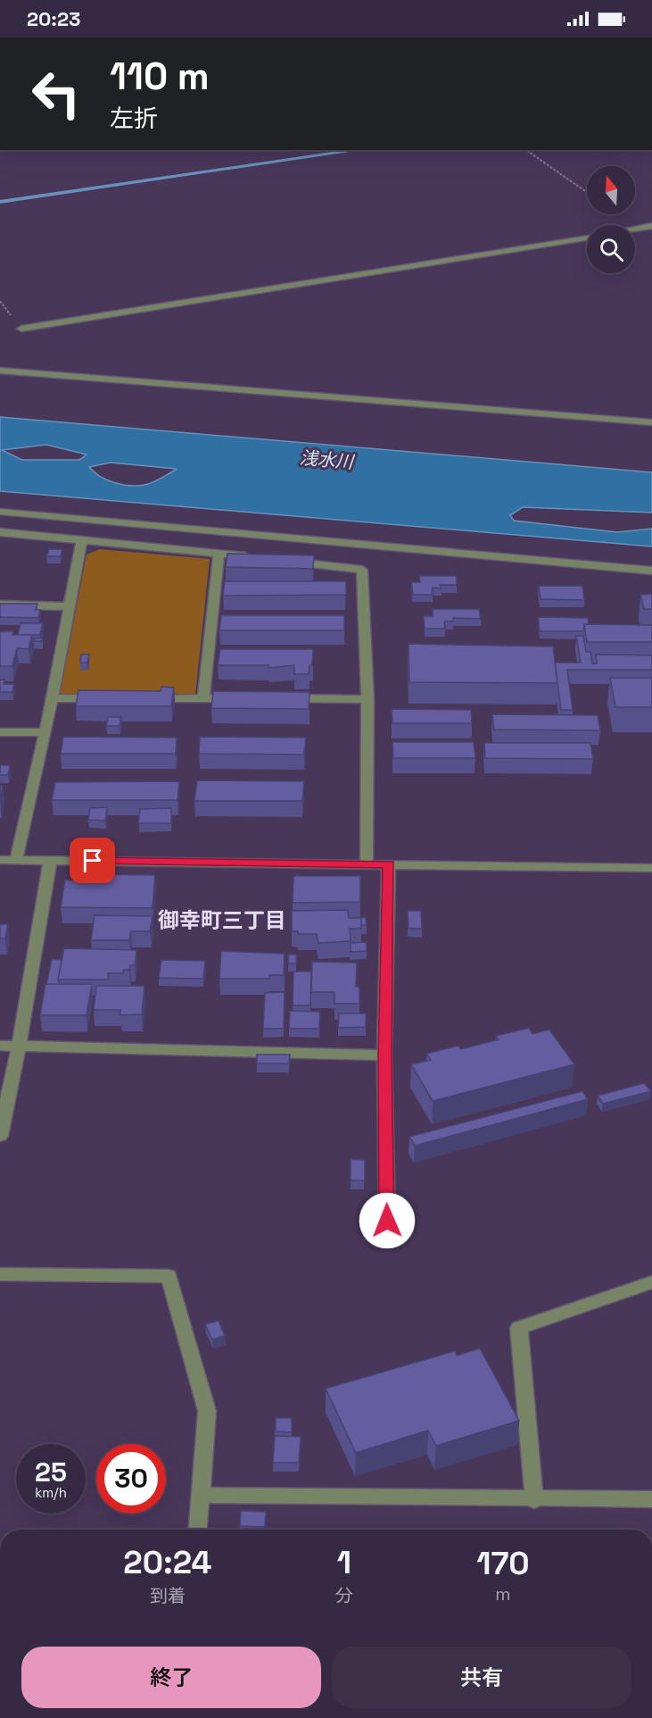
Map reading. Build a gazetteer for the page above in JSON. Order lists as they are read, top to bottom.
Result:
{
  "districts": ["御幸町三丁目"],
  "water": ["浅水川"],
  "north": "top",
  "page": {
    "status": "20:23",
    "turn": ["110 m", "左折"],
    "speed": "25 km/h",
    "limit": "30",
    "eta": [
      "20:24",
      "到着",
      "1",
      "分",
      "170",
      "m"
    ],
    "buttons": ["終了", "共有"]
  }
}
